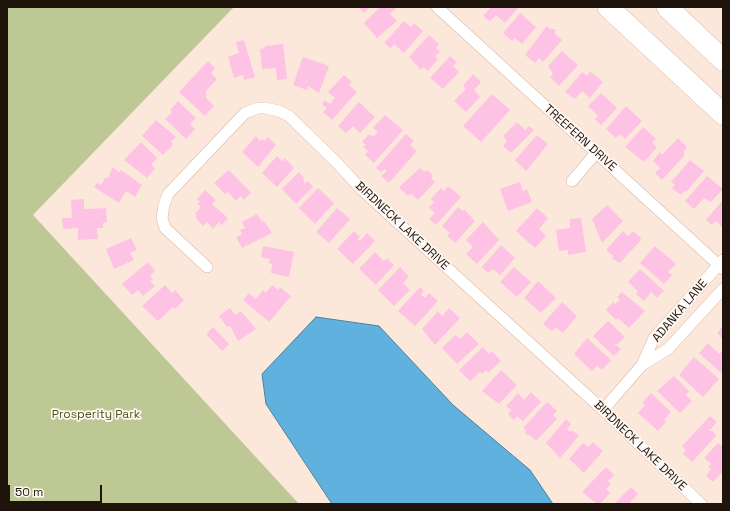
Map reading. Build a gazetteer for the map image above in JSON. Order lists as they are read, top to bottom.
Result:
{
  "streets": {
    "street": ["TREEFERN DRIVE", "BIRDNECK LAKE DRIVE", "ADANKA LANE"]
  },
  "crossings": [
    ["TREEFERN DRIVE", "ADANKA LANE"],
    ["BIRDNECK LAKE DRIVE", "ADANKA LANE"]
  ],
  "parks": ["Prosperity Park"],
  "scale_bar": "50 m"
}
